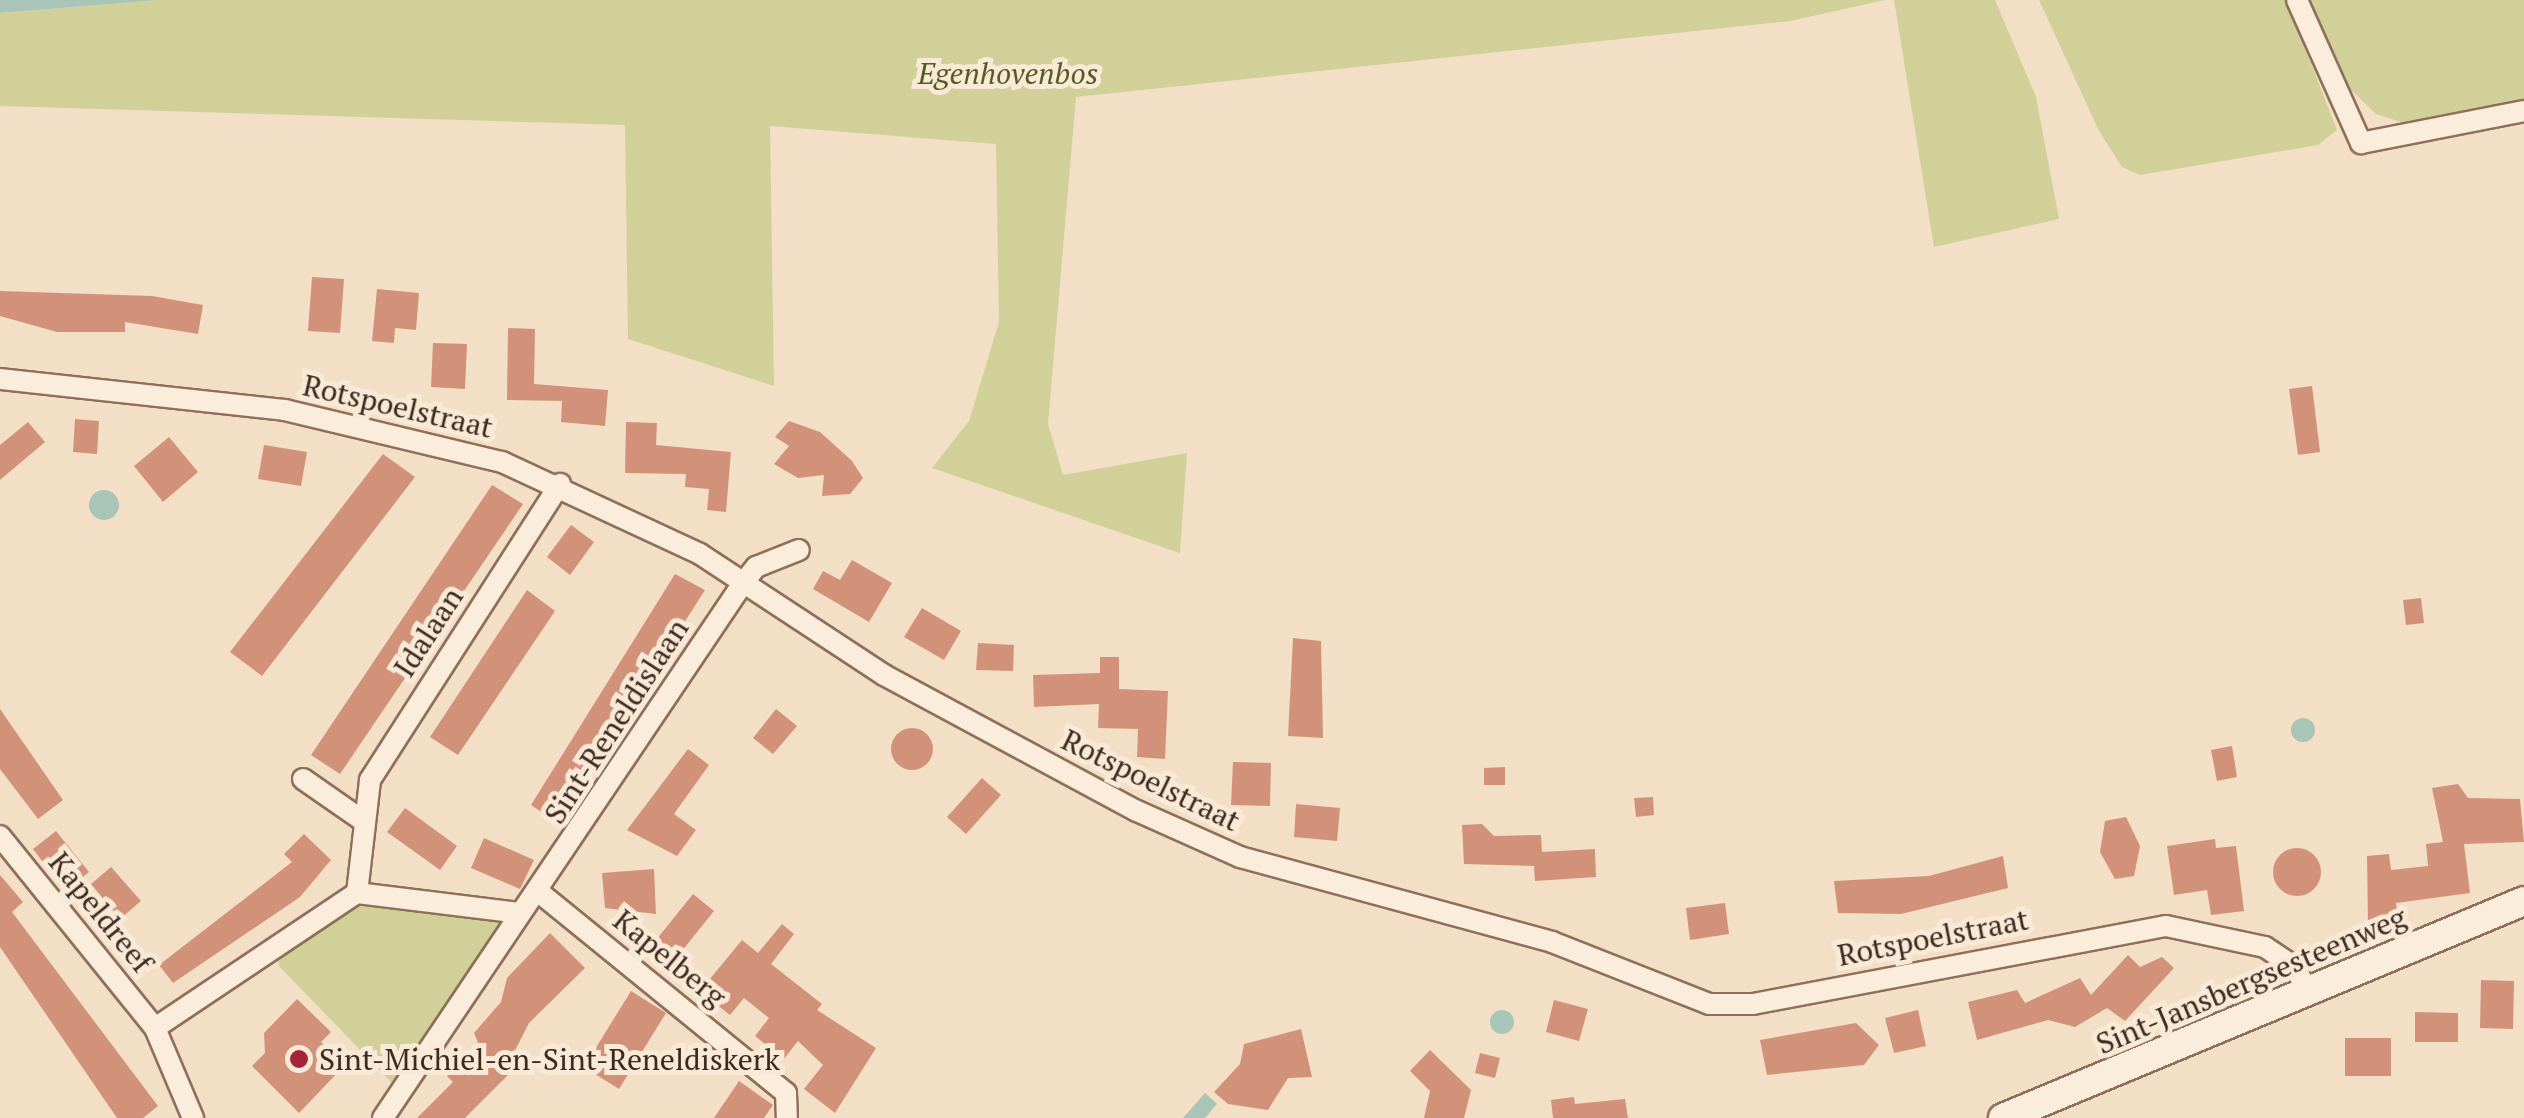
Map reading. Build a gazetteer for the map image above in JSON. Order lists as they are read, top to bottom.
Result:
{
  "streets": {
    "main road": ["Sint-Jansbergsesteenweg"],
    "street": [
      "Rotspoelstraat",
      "Idalaan",
      "Sint-Reneldislaan",
      "Kapeldreef",
      "Kapelberg"
    ]
  },
  "crossings": [
    ["Rotspoelstraat", "Idalaan"],
    ["Rotspoelstraat", "Sint-Reneldislaan"],
    ["Rotspoelstraat", "Sint-Jansbergsesteenweg"],
    ["Sint-Reneldislaan", "Kapelberg"]
  ],
  "parks": ["Egenhovenbos"],
  "places": ["Sint-Michiel-en-Sint-Reneldiskerk"]
}
